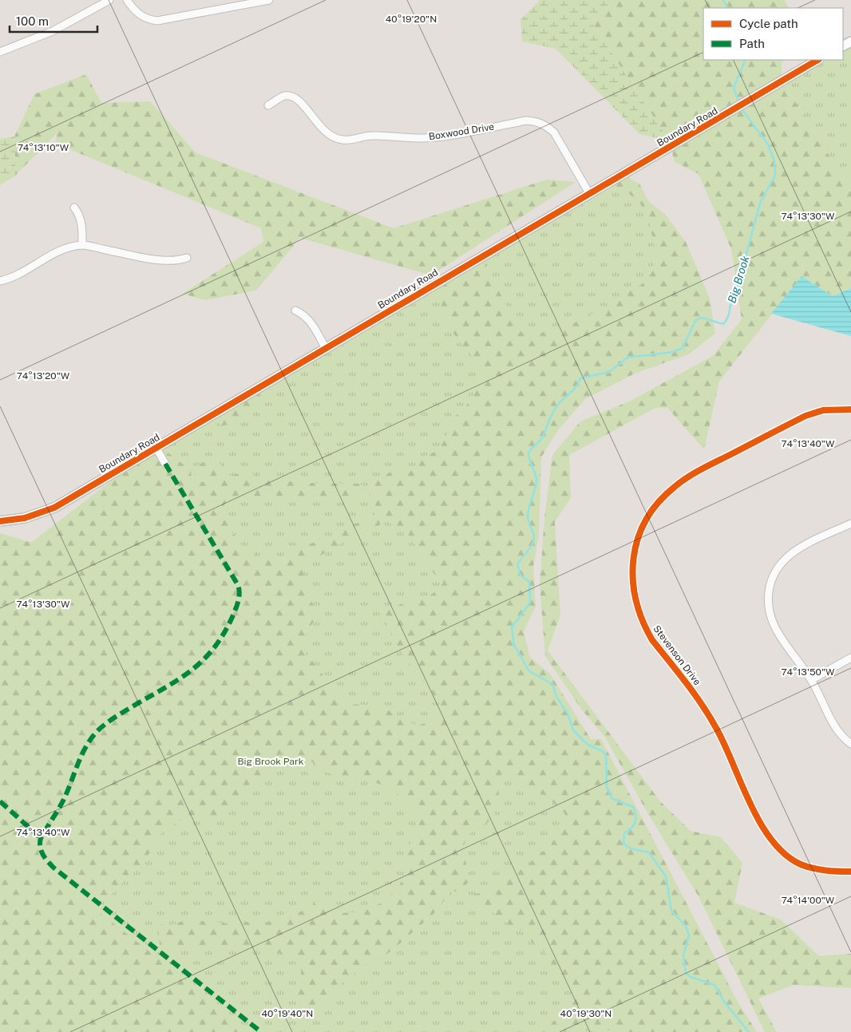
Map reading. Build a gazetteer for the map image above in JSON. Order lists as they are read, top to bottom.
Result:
{
  "streets": {
    "street": ["Boundary Road", "Boxwood Drive", "Stevenson Drive"]
  },
  "crossings": [
    ["Boundary Road", "Boxwood Drive"]
  ],
  "water": ["Big Brook"],
  "parks": ["Big Brook Park"],
  "legend": ["Cycle path", "Path"],
  "scale_bar": "100 m",
  "coordinates": [
    "40°19'20\"N",
    "74°13'10\"W",
    "74°13'30\"W",
    "74°13'20\"W",
    "74°13'40\"W",
    "74°13'50\"W",
    "74°14'00\"W",
    "40°19'40\"N",
    "40°19'30\"N"
  ]
}
